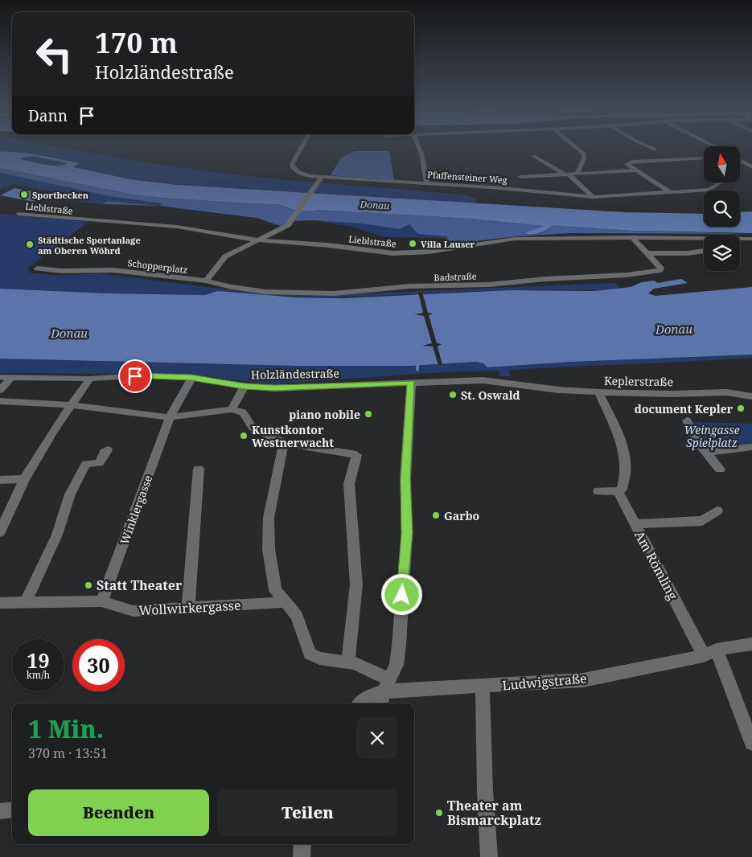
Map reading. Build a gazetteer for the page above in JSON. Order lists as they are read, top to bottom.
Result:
{
  "streets": {
    "street": [
      "Pfaffensteiner Weg",
      "Lieblstraße",
      "Schopperplatz",
      "Badstraße",
      "Holzländestraße",
      "Keplerstraße",
      "Winklergasse",
      "Am Römling",
      "Wollwirkergasse",
      "Ludwigstraße"
    ]
  },
  "crossings": [
    ["Lieblstraße", "Badstraße"],
    ["Schopperplatz", "Badstraße"],
    ["Holzländestraße", "Keplerstraße"],
    ["Holzländestraße", "Winklergasse"],
    ["Winklergasse", "Wollwirkergasse"],
    ["Am Römling", "Ludwigstraße"]
  ],
  "water": ["Donau"],
  "parks": ["Weingasse Spielplatz"],
  "places": [
    "Sportbecken",
    "Villa Lauser",
    "Städtische Sportanlage am Oberen Wöhrd",
    "St. Oswald",
    "document Kepler",
    "piano nobile",
    "Kunstkontor Westnerwacht",
    "Garbo",
    "Statt Theater",
    "Theater am Bismarckplatz"
  ],
  "north": "top",
  "page": {
    "turn": ["170 m", "Holzländestraße"],
    "then": "Dann",
    "speed": "19 km/h",
    "limit": "30",
    "heading": ["1 Min.", "370 m · 13:51"],
    "buttons": ["Beenden", "Teilen"]
  }
}
